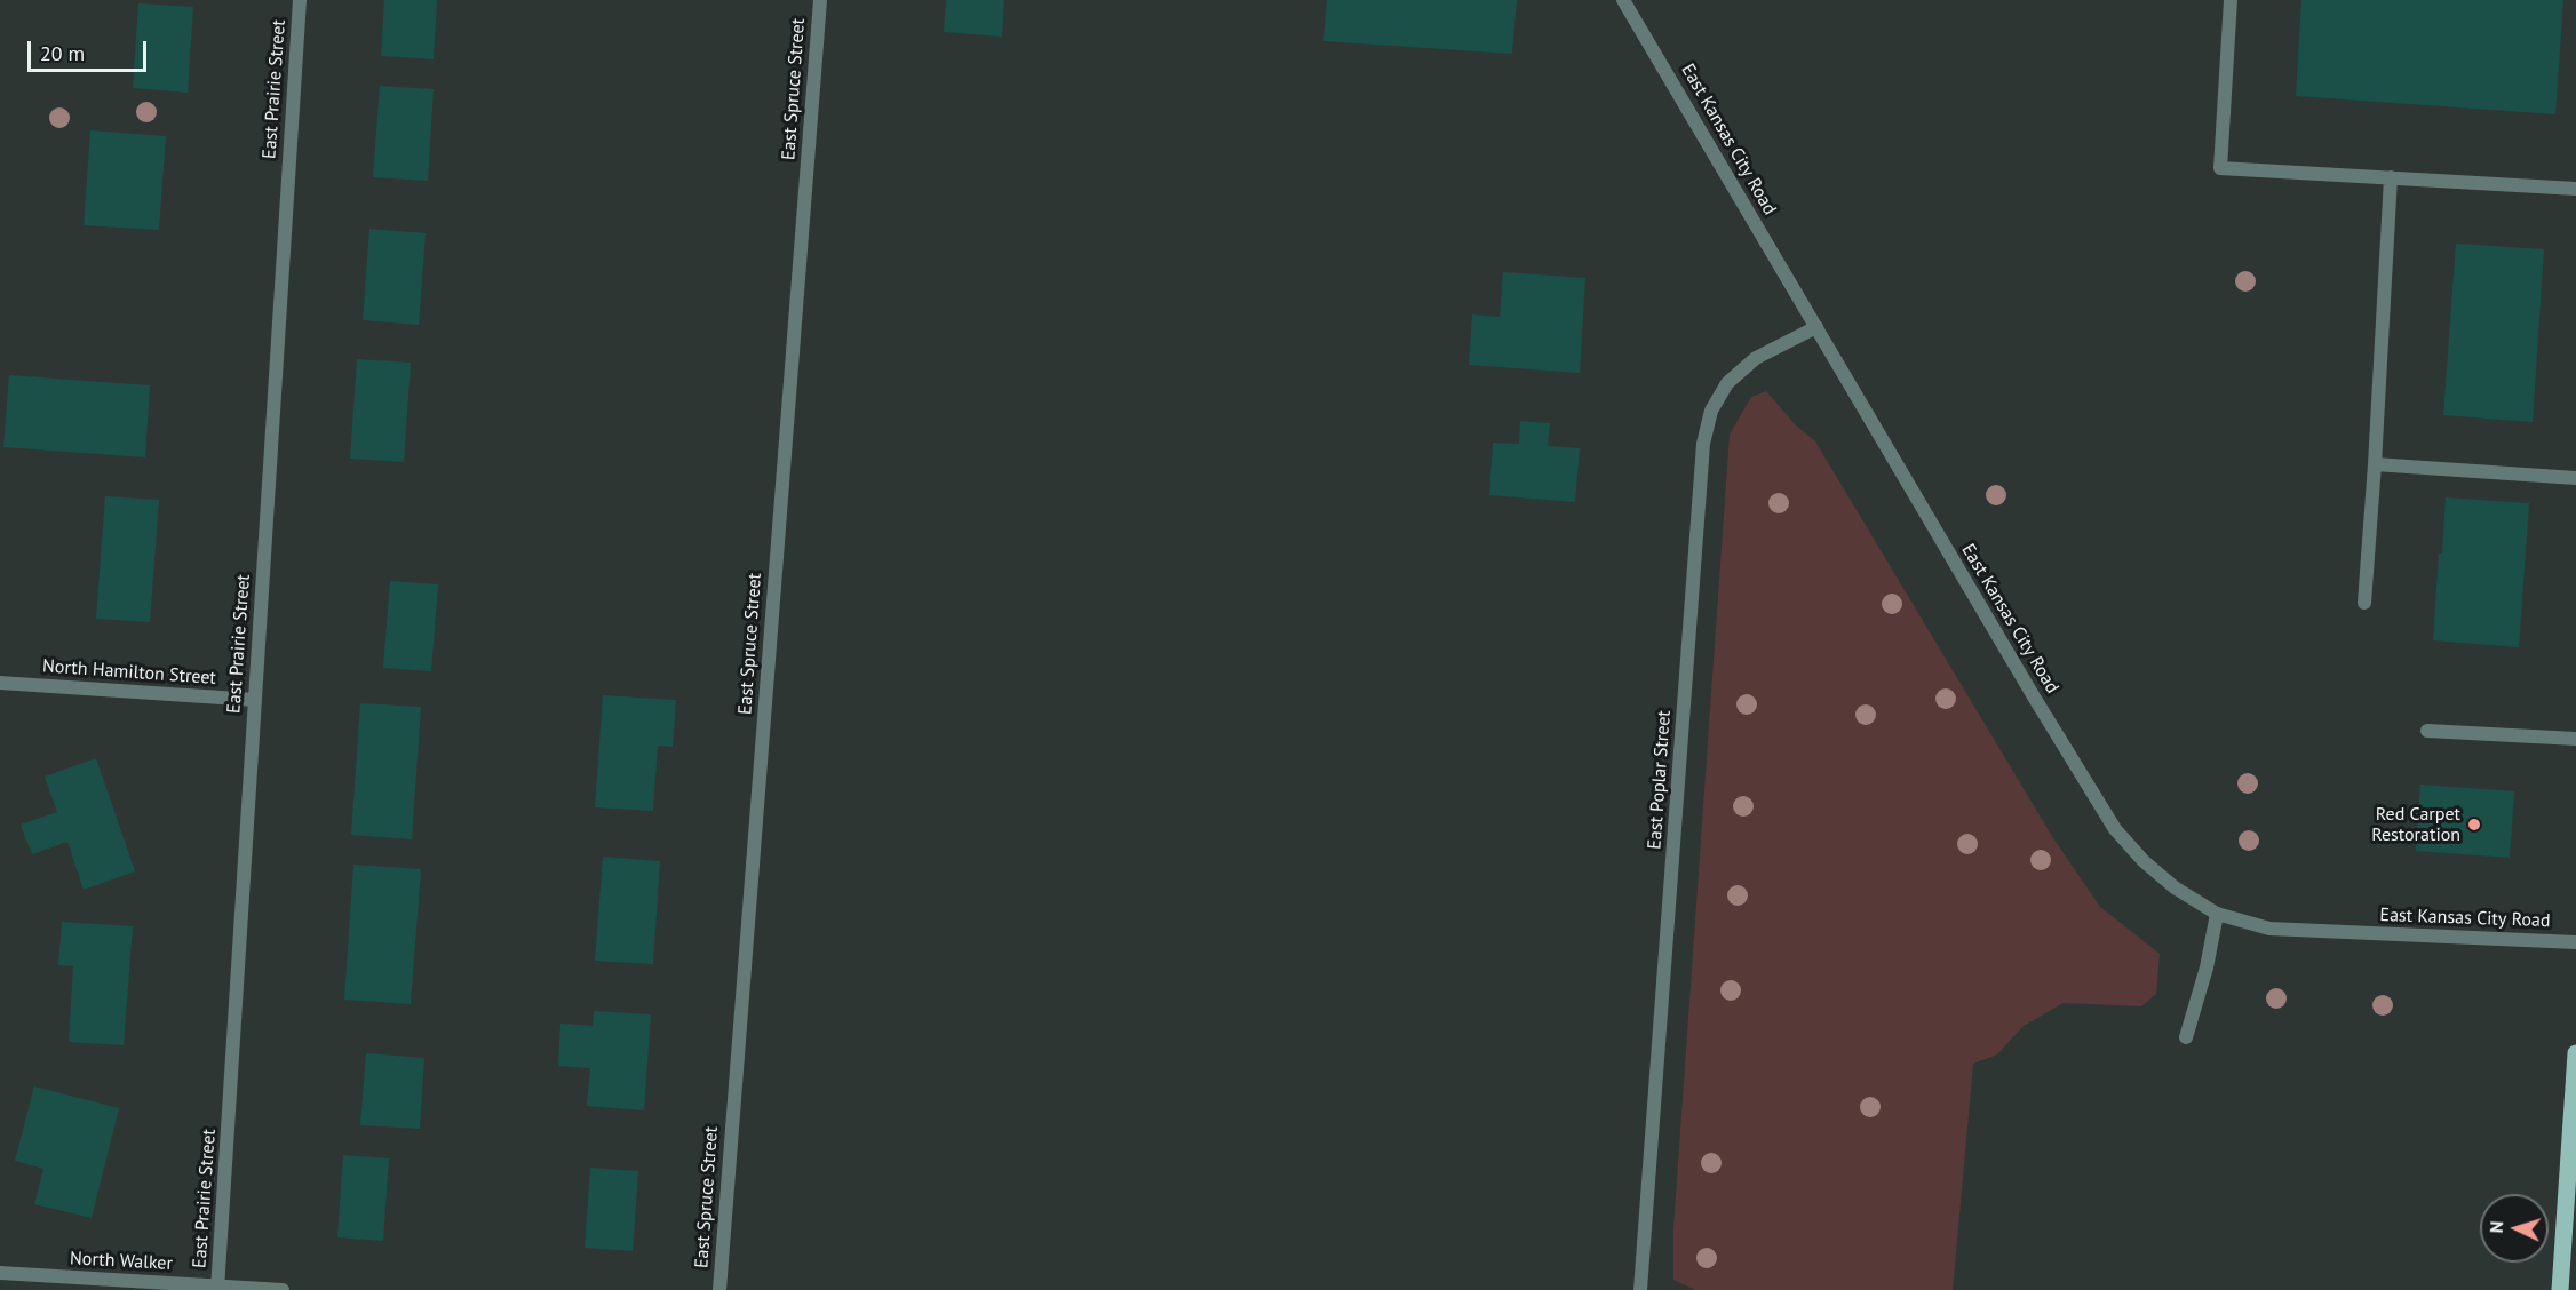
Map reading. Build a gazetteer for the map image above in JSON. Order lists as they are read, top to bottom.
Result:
{
  "streets": {
    "street": [
      "East Prairie Street",
      "East Spruce Street",
      "East Kansas City Road",
      "North Hamilton Street",
      "East Poplar Street",
      "North Walker"
    ]
  },
  "crossings": [
    ["East Prairie Street", "North Hamilton Street"],
    ["East Prairie Street", "North Walker"],
    ["East Kansas City Road", "East Poplar Street"]
  ],
  "places": ["Red Carpet Restoration"],
  "scale_bar": "20 m",
  "north": "left"
}
